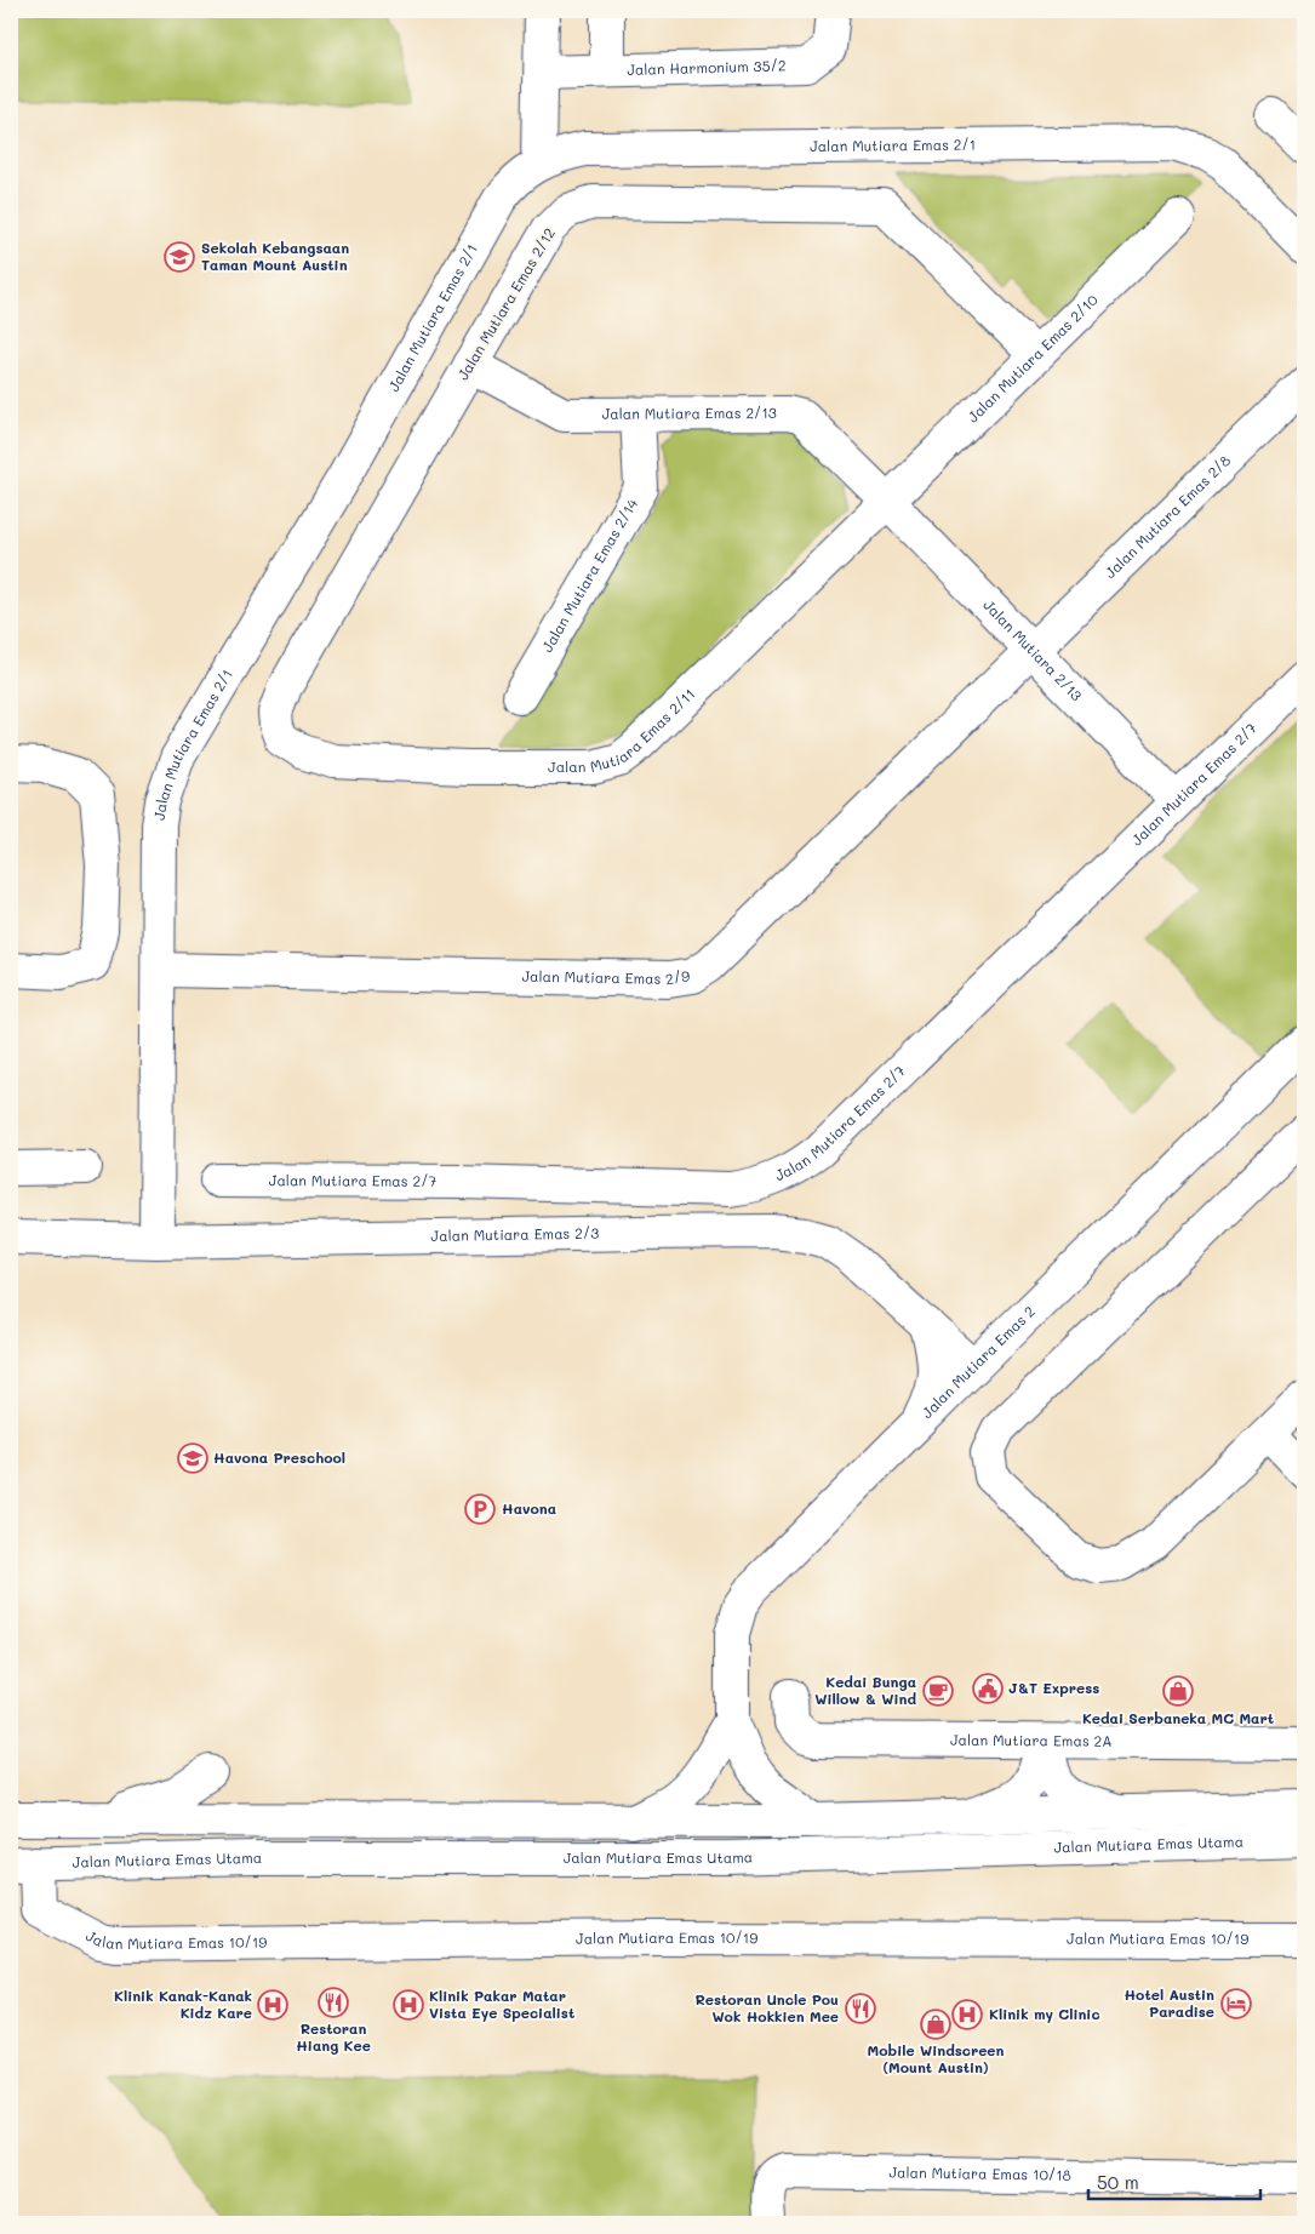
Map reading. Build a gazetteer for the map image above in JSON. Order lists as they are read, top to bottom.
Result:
{
  "streets": {
    "street": [
      "Jalan Harmonium 35/2",
      "Jalan Mutiara Emas 2/1",
      "Jalan Mutiara Emas 2/12",
      "Jalan Mutiara Emas 2/10",
      "Jalan Mutiara Emas 2/13",
      "Jalan Mutiara Emas 2/8",
      "Jalan Mutiara Emas 2/14",
      "Jalan Mutiara 2/13",
      "Jalan Mutiara Emas 2/11",
      "Jalan Mutiara Emas 2/7",
      "Jalan Mutiara Emas 2/9",
      "Jalan Mutiara Emas 2/3",
      "Jalan Mutiara Emas 2",
      "Jalan Mutiara Emas 2A",
      "Jalan Mutiara Emas Utama",
      "Jalan Mutiara Emas 10/19",
      "Jalan Mutiara Emas 10/18"
    ]
  },
  "crossings": [
    ["Jalan Mutiara Emas 2/1", "Jalan Mutiara Emas 2/9"],
    ["Jalan Mutiara Emas 2/1", "Jalan Mutiara Emas 2/3"],
    ["Jalan Mutiara Emas 2/12", "Jalan Mutiara Emas 2/10"],
    ["Jalan Mutiara Emas 2/12", "Jalan Mutiara Emas 2/13"],
    ["Jalan Mutiara Emas 2/12", "Jalan Mutiara Emas 2/11"],
    ["Jalan Mutiara Emas 2/10", "Jalan Mutiara Emas 2/13"],
    ["Jalan Mutiara Emas 2/10", "Jalan Mutiara 2/13"],
    ["Jalan Mutiara Emas 2/10", "Jalan Mutiara Emas 2/11"],
    ["Jalan Mutiara Emas 2/13", "Jalan Mutiara Emas 2/14"],
    ["Jalan Mutiara Emas 2/13", "Jalan Mutiara 2/13"],
    ["Jalan Mutiara Emas 2/13", "Jalan Mutiara Emas 2/11"],
    ["Jalan Mutiara Emas 2/8", "Jalan Mutiara 2/13"],
    ["Jalan Mutiara Emas 2/8", "Jalan Mutiara Emas 2/9"],
    ["Jalan Mutiara 2/13", "Jalan Mutiara Emas 2/11"],
    ["Jalan Mutiara 2/13", "Jalan Mutiara Emas 2/7"],
    ["Jalan Mutiara 2/13", "Jalan Mutiara Emas 2/9"],
    ["Jalan Mutiara Emas 2/3", "Jalan Mutiara Emas 2"],
    ["Jalan Mutiara Emas Utama", "Jalan Mutiara Emas 10/19"]
  ],
  "places": {
    "school or university": ["Sekolah Kebangsaan Taman Mount Austin", "Havona Preschool"],
    "parking": ["Havona"],
    "public building": ["J&T Express"],
    "cafe": ["Kedai Bunga Willow & Wind"],
    "shop": ["Kedai Serbaneka MC Mart", "Mobile Windscreen (Mount Austin)"],
    "restaurant": ["Restoran Hiang Kee", "Restoran Uncle Pou Wok Hokkien Mee"],
    "hotel": ["Hotel Austin Paradise"],
    "hospital": ["Klinik Kanak-Kanak Kidz Kare", "Klinik Pakar Matar Vista Eye Specialist", "Klinik my Clinic"]
  },
  "scale_bar": "50 m"
}
